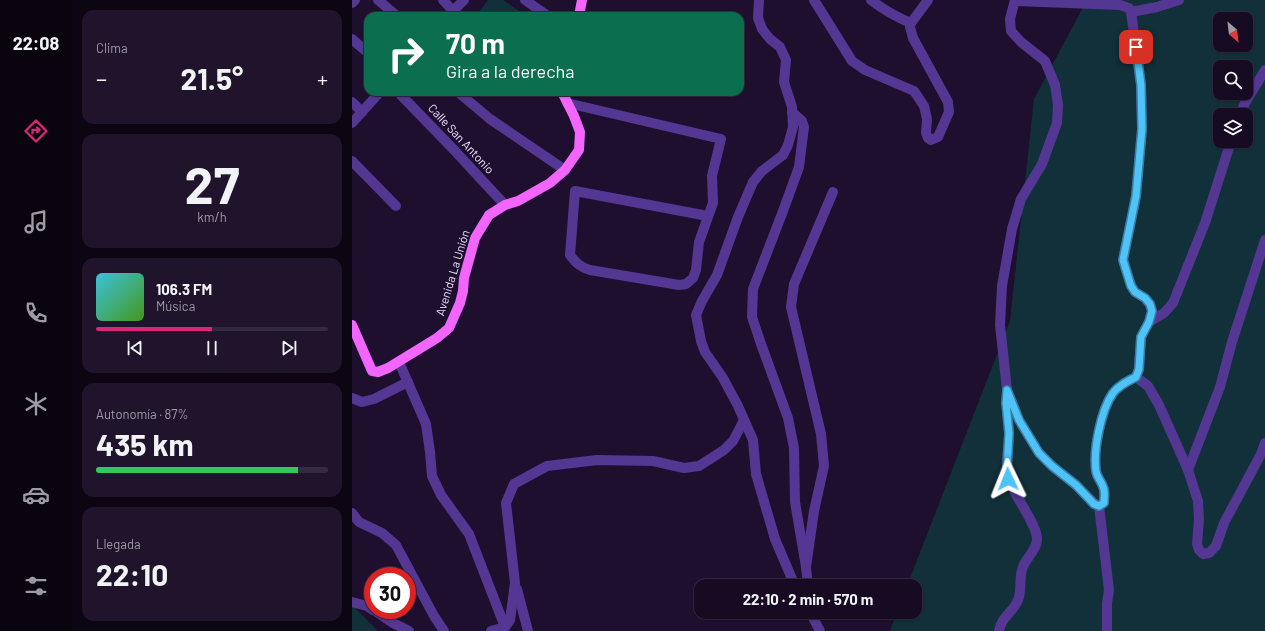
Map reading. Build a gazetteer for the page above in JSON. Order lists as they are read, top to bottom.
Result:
{
  "streets": {
    "main road": ["Avenida La Unión"],
    "street": ["Calle San Antonio"]
  },
  "crossings": [
    ["Calle San Antonio", "Avenida La Unión"]
  ],
  "north": "bottom right",
  "page": {
    "tabs": "22:08",
    "tile": [
      "Clima",
      ["27", "km/h"],
      ["Autonomía · 87%", "435 km"],
      ["Llegada", "22:10"]
    ],
    "turn": ["70 m", "Gira a la derecha"],
    "heat": ["−", "21.5°", "+"],
    "song": ["106.3 FM", "Música"],
    "limit": "30",
    "trip": "22:10 · 2 min · 570 m"
  }
}
